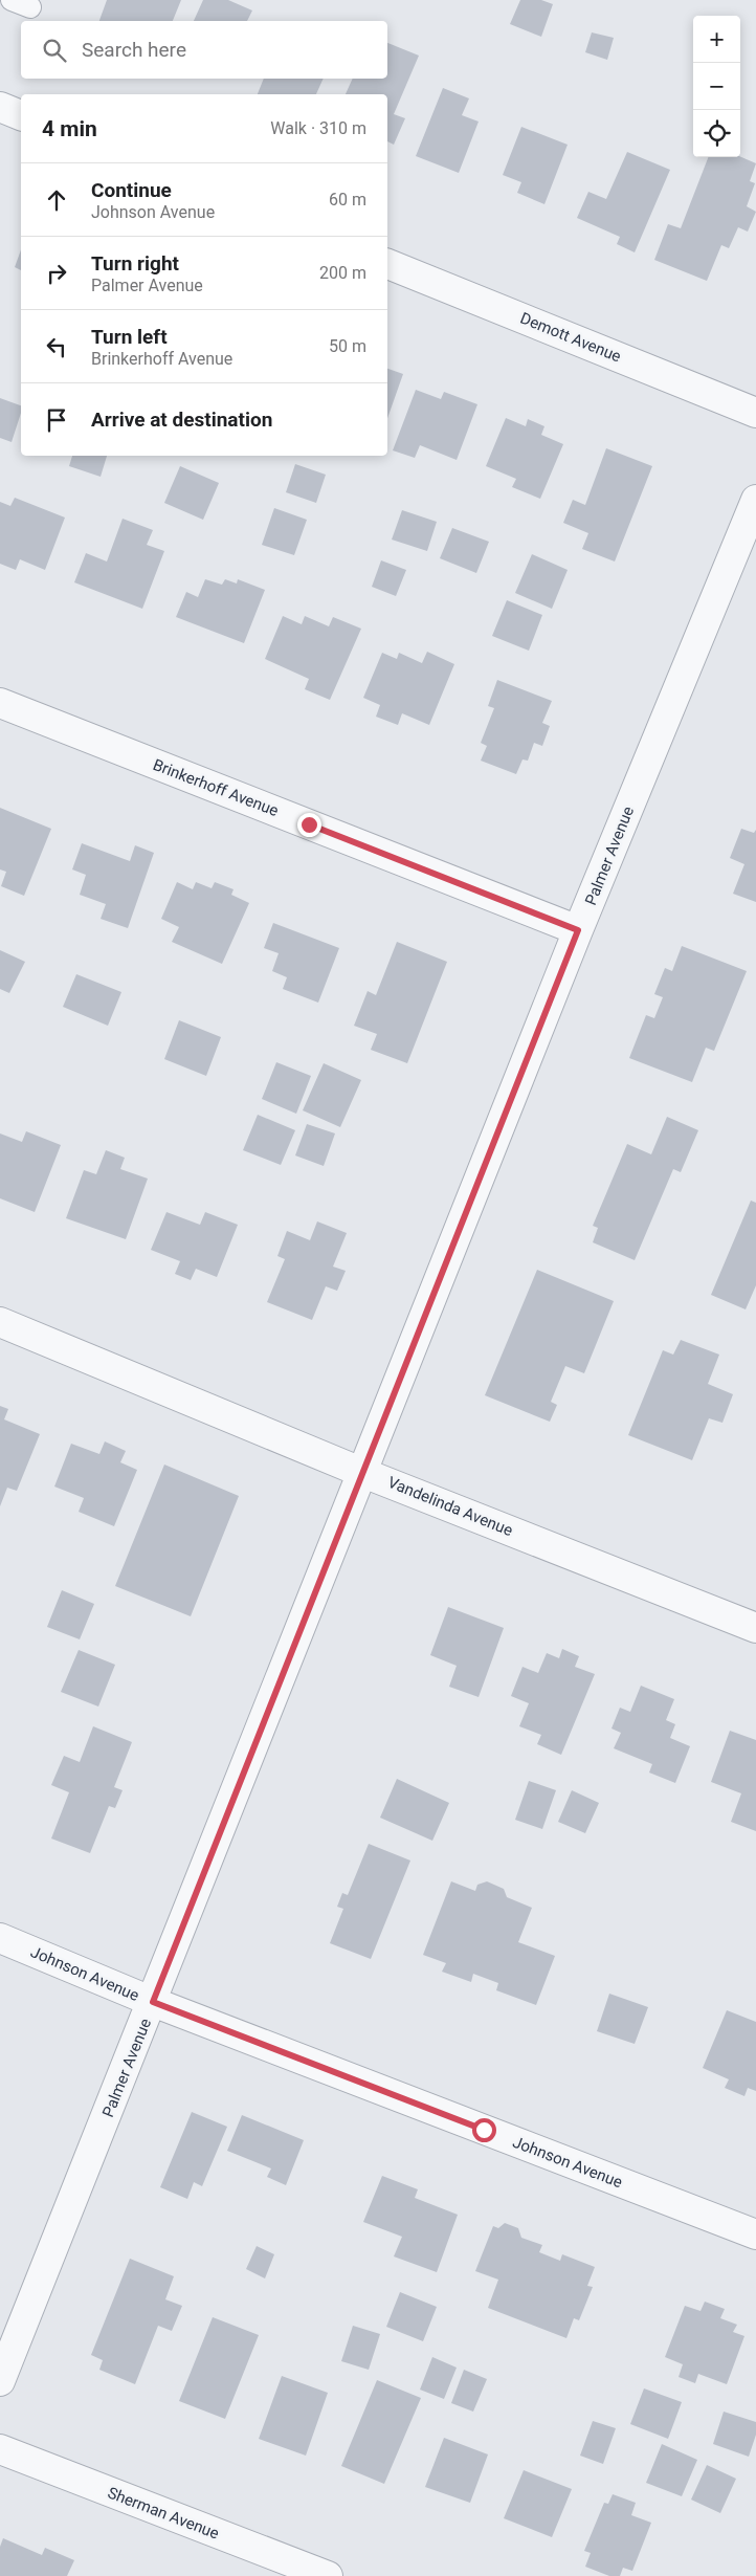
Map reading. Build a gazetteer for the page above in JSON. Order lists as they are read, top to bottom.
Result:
{
  "streets": {
    "street": [
      "Demott Avenue",
      "Brinkerhoff Avenue",
      "Palmer Avenue",
      "Vandelinda Avenue",
      "Johnson Avenue",
      "Sherman Avenue"
    ]
  },
  "crossings": [
    ["Brinkerhoff Avenue", "Palmer Avenue"],
    ["Palmer Avenue", "Vandelinda Avenue"],
    ["Palmer Avenue", "Johnson Avenue"]
  ],
  "page": {
    "map_buttons": ["+", "−"],
    "search": "Search here",
    "heading": ["4 min", "Walk · 310 m"],
    "list": [
      ["Continue", "Johnson Avenue", "60 m"],
      ["Turn right", "Palmer Avenue", "200 m"],
      ["Turn left", "Brinkerhoff Avenue", "50 m"],
      "Arrive at destination"
    ]
  }
}
